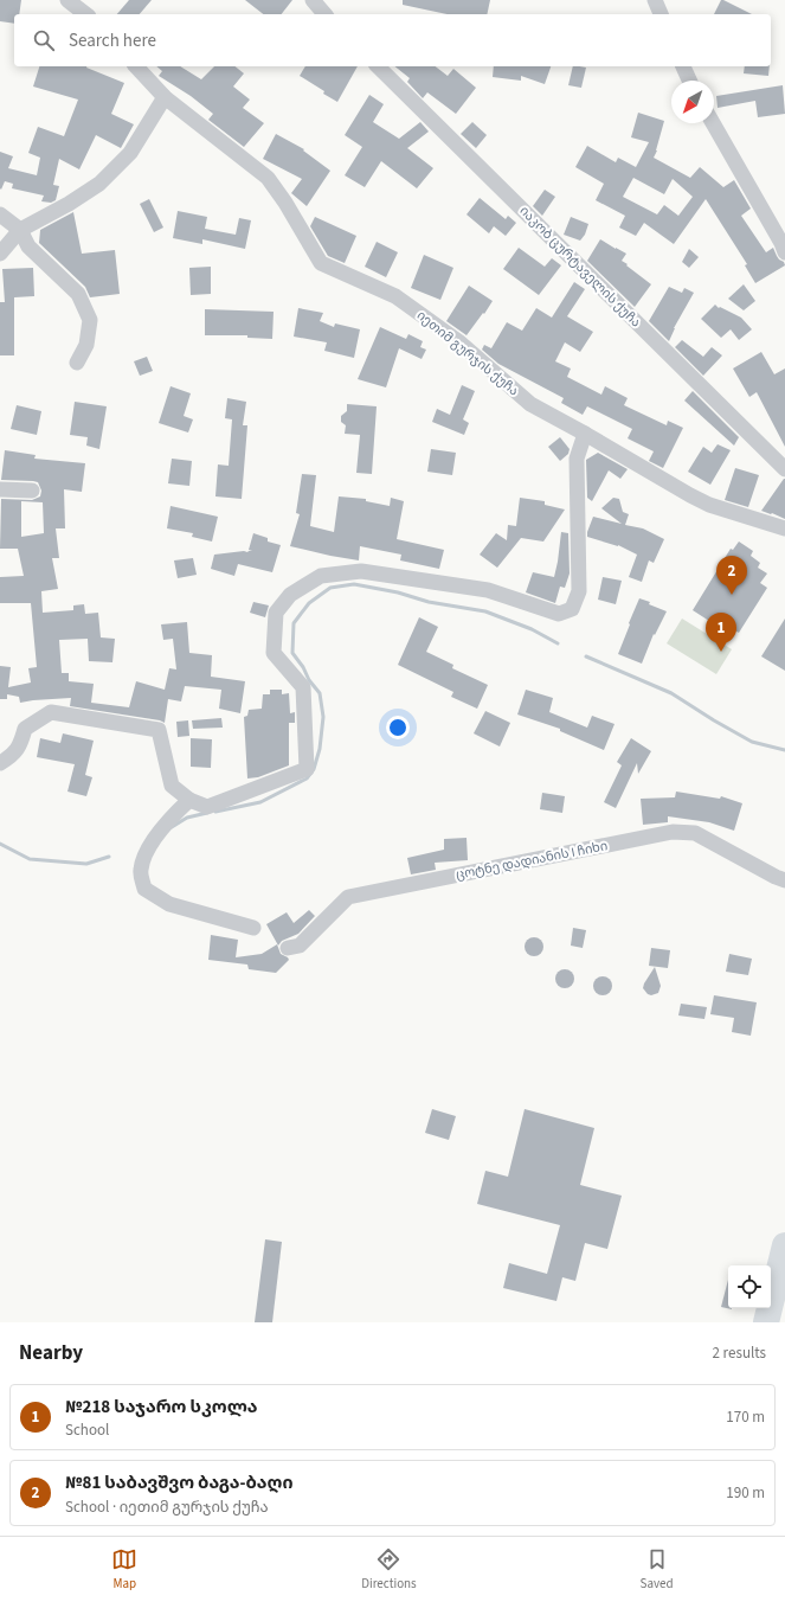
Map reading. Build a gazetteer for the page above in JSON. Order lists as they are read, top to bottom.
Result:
{
  "streets": {
    "street": ["იაკობ ცურტაველის ქუჩა", "იეთიმ გურჯის ქუჩა", "ცოტნე დადიანის I ჩიხი"]
  },
  "north": "bottom left",
  "page": {
    "search": "Search here",
    "pins": ["2", "1"],
    "heading": ["Nearby", "2 results"],
    "list": [
      {
        "mark": "1",
        "name": "№218 საჯარო სკოლა",
        "note": "School",
        "value": "170 m"
      },
      {
        "mark": "2",
        "name": "№81 საბავშვო ბაგა-ბაღი",
        "note": "School · იეთიმ გურჯის ქუჩა",
        "value": "190 m"
      }
    ],
    "nav": ["Map", "Directions", "Saved"]
  }
}
